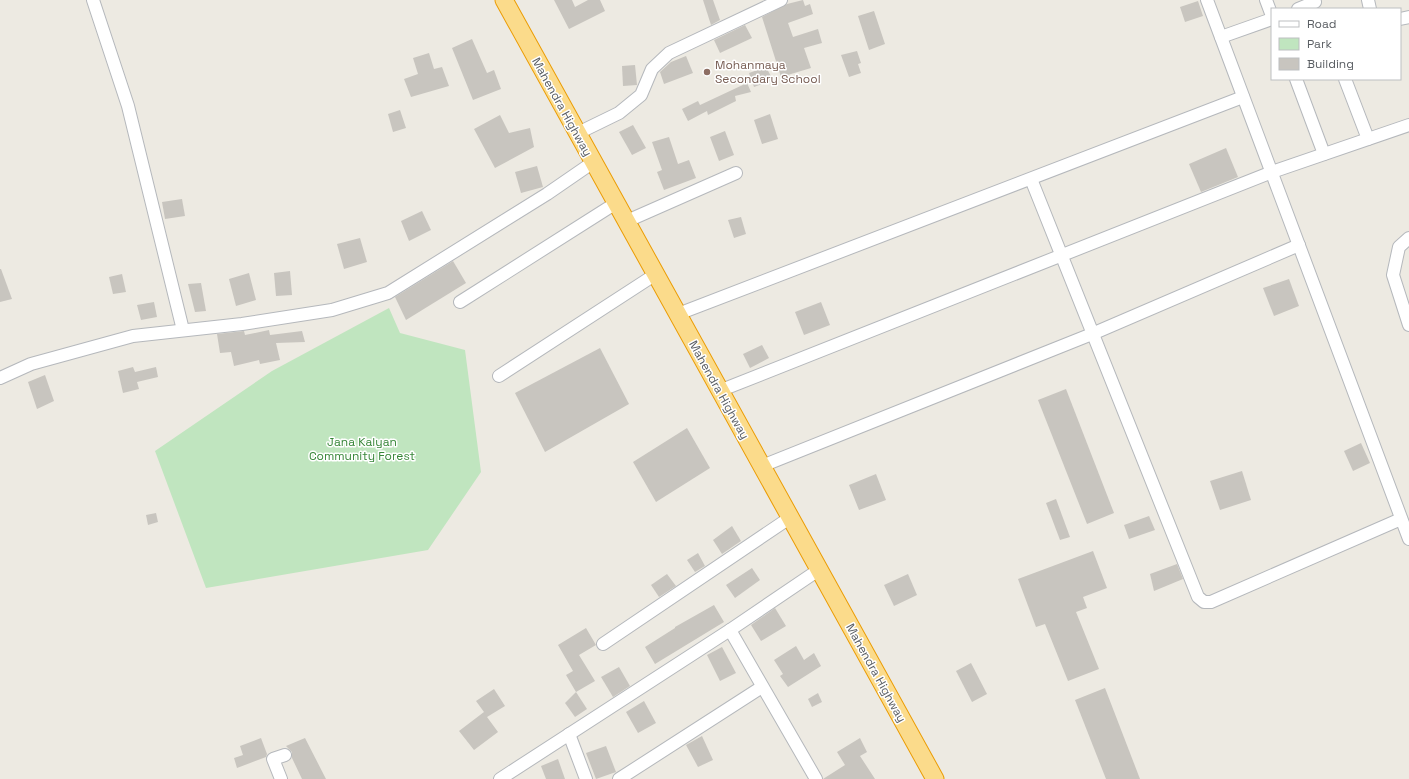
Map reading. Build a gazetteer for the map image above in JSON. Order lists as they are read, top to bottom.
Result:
{
  "streets": {
    "highway": ["Mahendra Highway"]
  },
  "parks": ["Jana Kalyan Community Forest"],
  "places": ["Mohanmaya Secondary School"],
  "legend": ["Road", "Park", "Building"]
}
